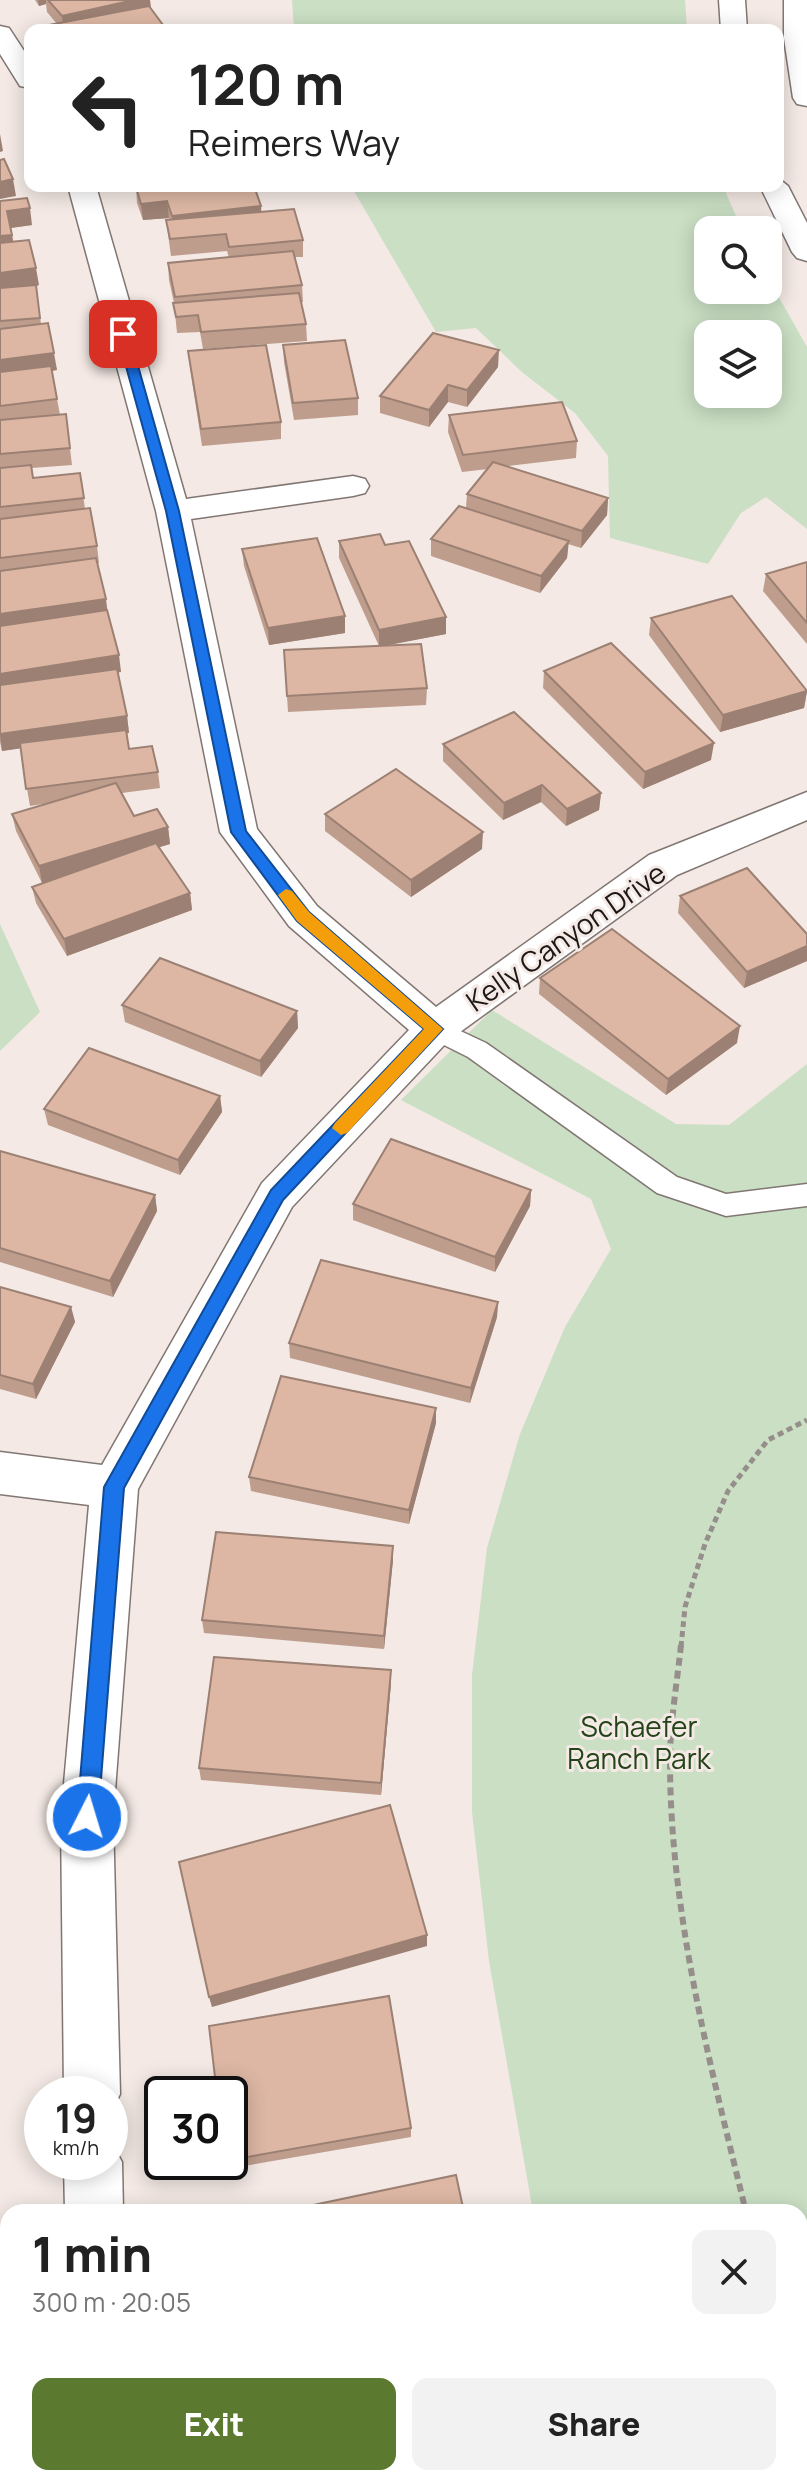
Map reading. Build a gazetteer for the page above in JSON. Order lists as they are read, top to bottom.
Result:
{
  "streets": {
    "street": ["Kelly Canyon Drive"]
  },
  "parks": ["Schaefer Ranch Park"],
  "page": {
    "turn": ["120 m", "Reimers Way"],
    "speed": "19 km/h",
    "limit": "30",
    "heading": ["1 min", "300 m · 20:05"],
    "buttons": ["Exit", "Share"]
  }
}
